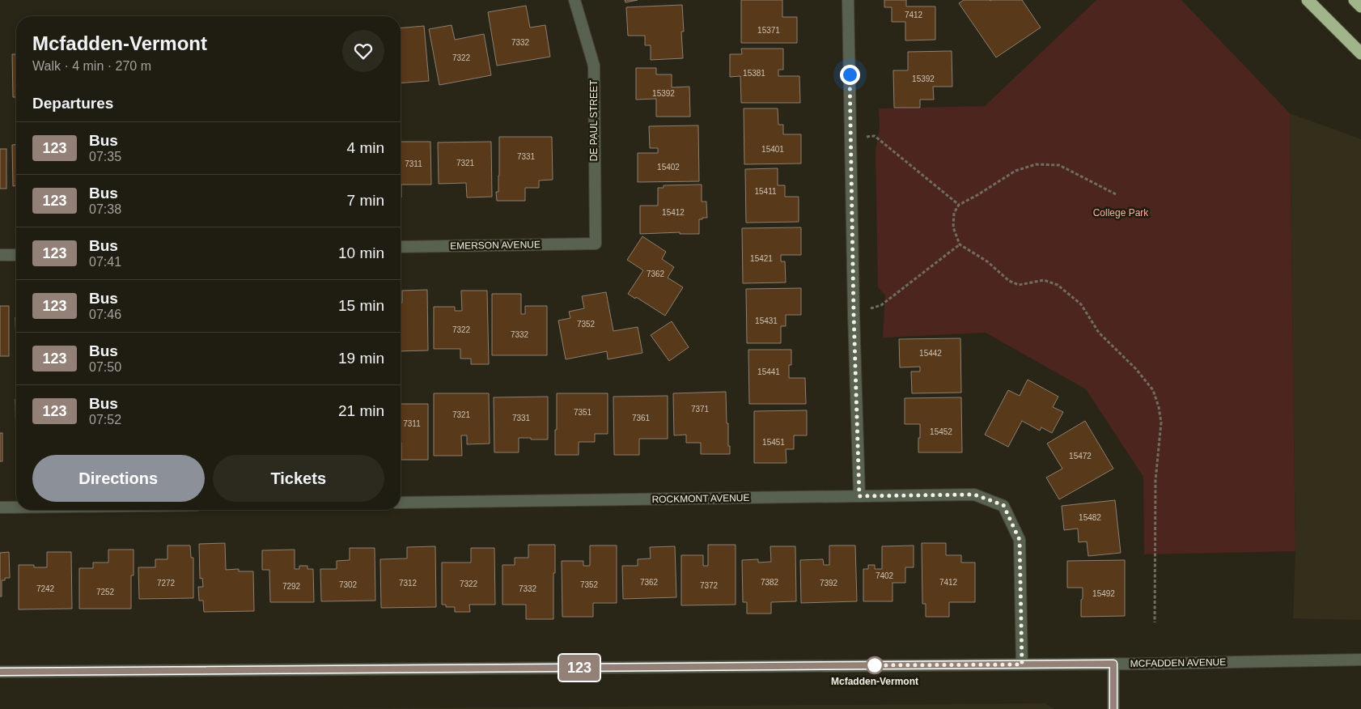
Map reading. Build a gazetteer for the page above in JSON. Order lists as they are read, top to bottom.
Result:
{
  "streets": {
    "street": [
      "DE PAUL STREET",
      "EMERSON AVENUE",
      "ROCKMONT AVENUE",
      "MCFADDEN AVENUE"
    ]
  },
  "crossings": [
    ["DE PAUL STREET", "EMERSON AVENUE"],
    ["ROCKMONT AVENUE", "MCFADDEN AVENUE"]
  ],
  "parks": ["College Park"],
  "places": ["Mcfadden-Vermont"],
  "lines": ["bus line 123"],
  "house_numbers": [
    "7412",
    "15371",
    "7332",
    "7322",
    "15381",
    "15392",
    "15392",
    "15401",
    "7331",
    "7321",
    "7311",
    "15402",
    "15411",
    "15412",
    "15421",
    "7362",
    "15431",
    "7352",
    "7322",
    "7332",
    "15442",
    "15441",
    "7371",
    "7351",
    "7321",
    "7331",
    "7361",
    "7311",
    "15452",
    "15451",
    "15472",
    "15482",
    "7402",
    "7362",
    "7382",
    "7412",
    "7272",
    "7312",
    "7392",
    "7322",
    "7302",
    "7352",
    "7372",
    "7292",
    "7242",
    "7332",
    "7252",
    "15492"
  ],
  "page": {
    "on_map": "123",
    "heading": [
      ["Mcfadden-Vermont", "Walk · 4 min · 270 m"],
      "Departures"
    ],
    "list": [
      {
        "mark": "123",
        "name": "Bus",
        "note": "07:35",
        "value": "4 min"
      },
      {
        "mark": "123",
        "name": "Bus",
        "note": "07:38",
        "value": "7 min"
      },
      {
        "mark": "123",
        "name": "Bus",
        "note": "07:41",
        "value": "10 min"
      },
      {
        "mark": "123",
        "name": "Bus",
        "note": "07:46",
        "value": "15 min"
      },
      {
        "mark": "123",
        "name": "Bus",
        "note": "07:50",
        "value": "19 min"
      },
      {
        "mark": "123",
        "name": "Bus",
        "note": "07:52",
        "value": "21 min"
      }
    ],
    "buttons": ["Directions", "Tickets"]
  }
}
